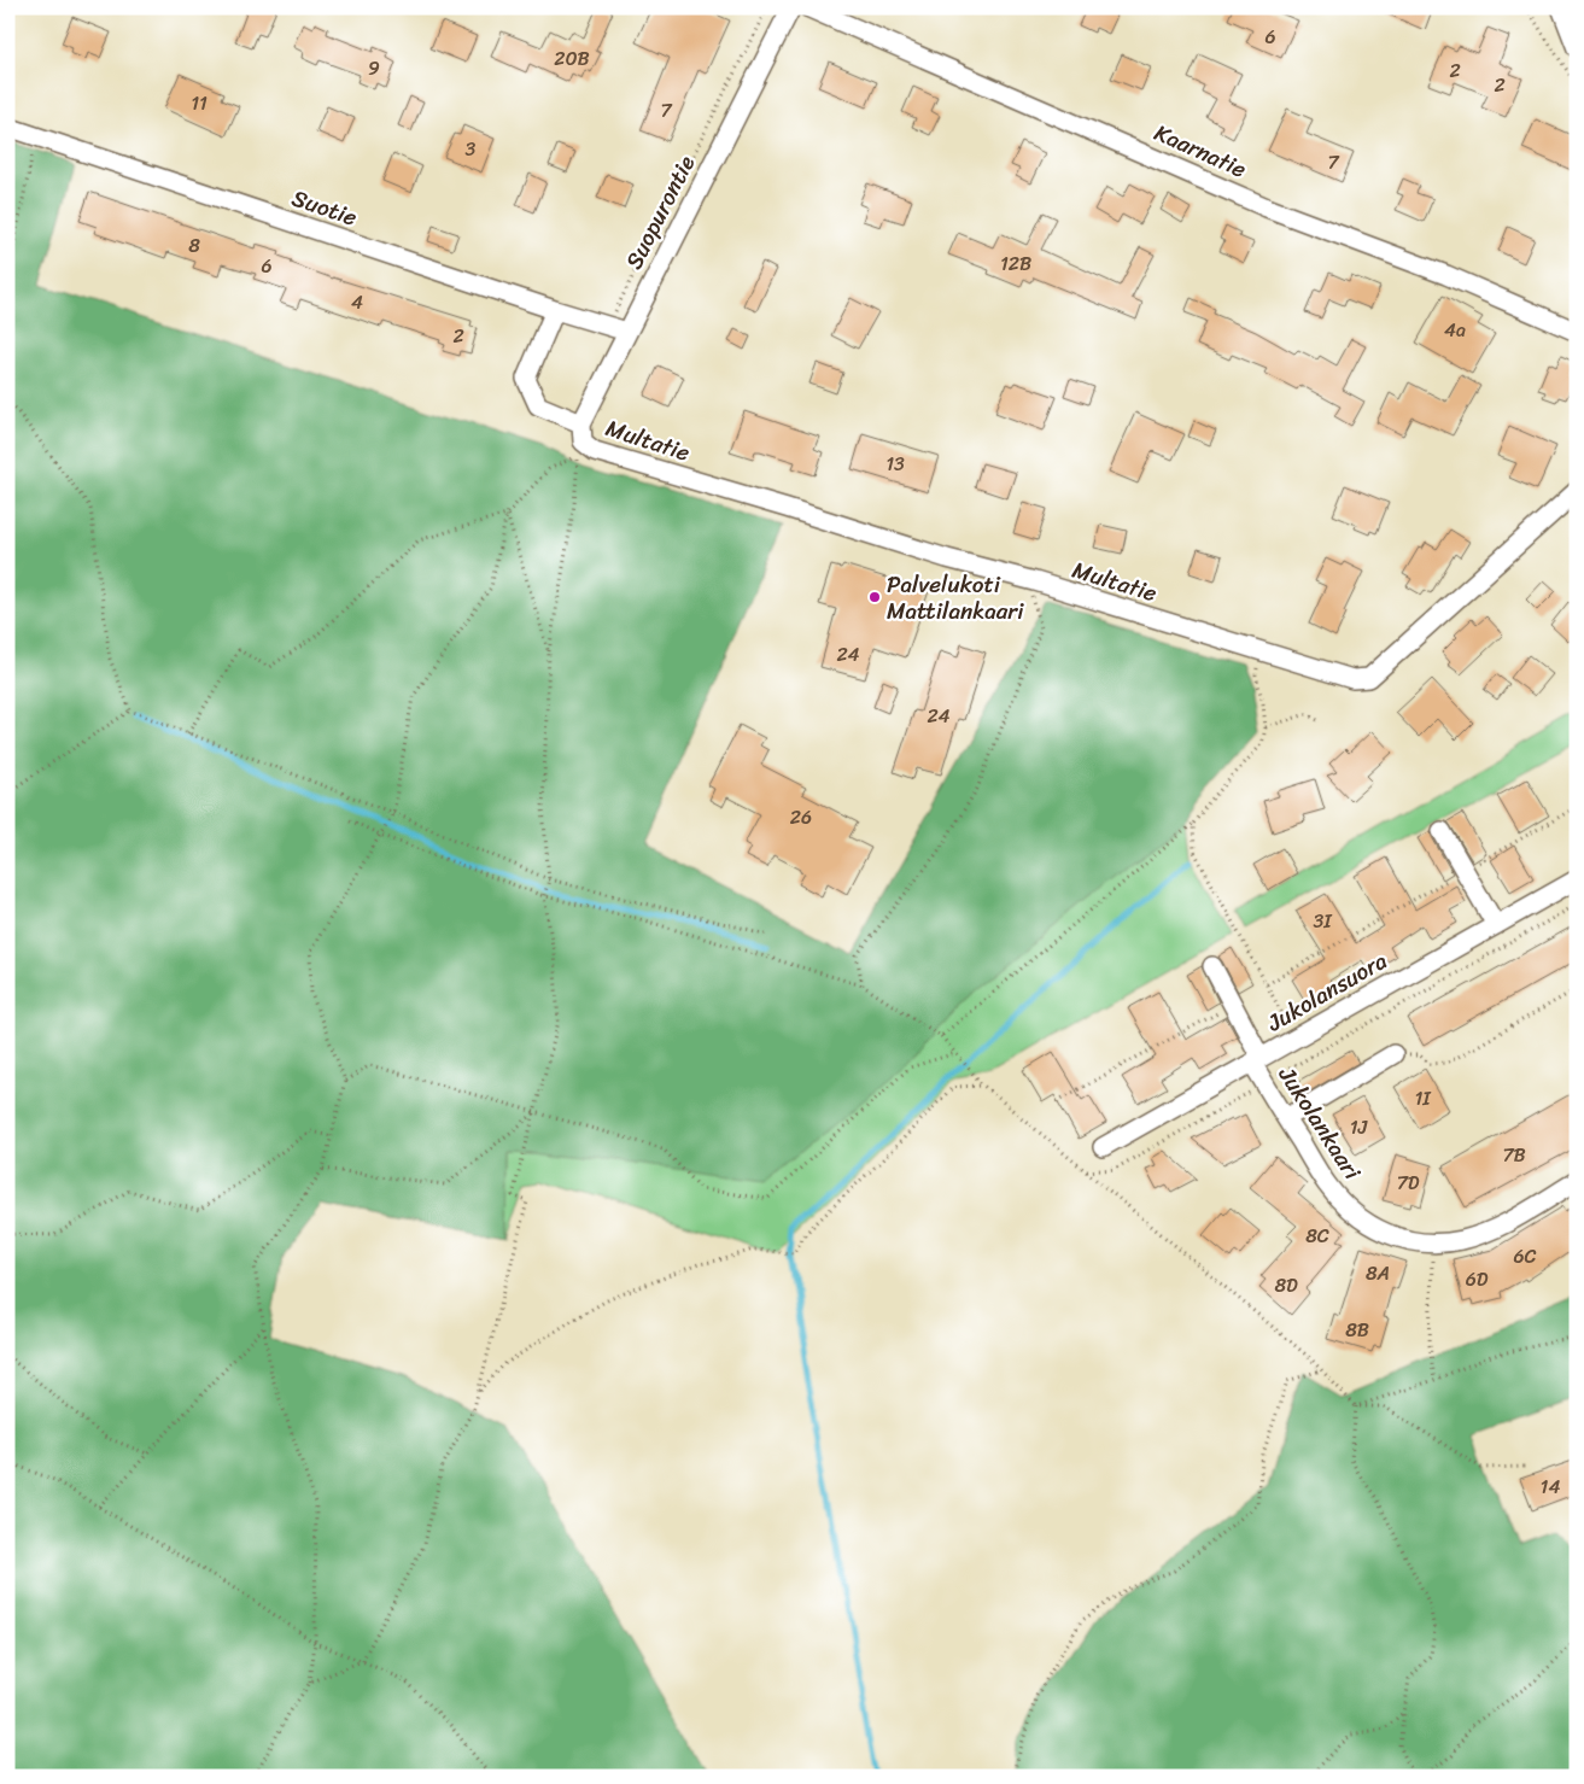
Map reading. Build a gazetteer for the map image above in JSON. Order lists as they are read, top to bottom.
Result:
{
  "streets": {
    "street": [
      "Kaarnatie",
      "Suotie",
      "Suopurontie",
      "Multatie",
      "Jukolansuora",
      "Jukolankaari"
    ]
  },
  "crossings": [
    ["Suotie", "Suopurontie"],
    ["Suotie", "Multatie"],
    ["Suopurontie", "Multatie"],
    ["Jukolansuora", "Jukolankaari"]
  ],
  "places": ["Palvelukoti Mattilankaari"],
  "house_numbers": [
    "6",
    "20B",
    "9",
    "2",
    "2",
    "11",
    "7",
    "3",
    "7",
    "8",
    "12B",
    "6",
    "4",
    "4a",
    "2",
    "13",
    "24",
    "24",
    "26",
    "3I",
    "1I",
    "1J",
    "7B",
    "7D",
    "8C",
    "6C",
    "8A",
    "6D",
    "8D",
    "8B",
    "14"
  ]
}
